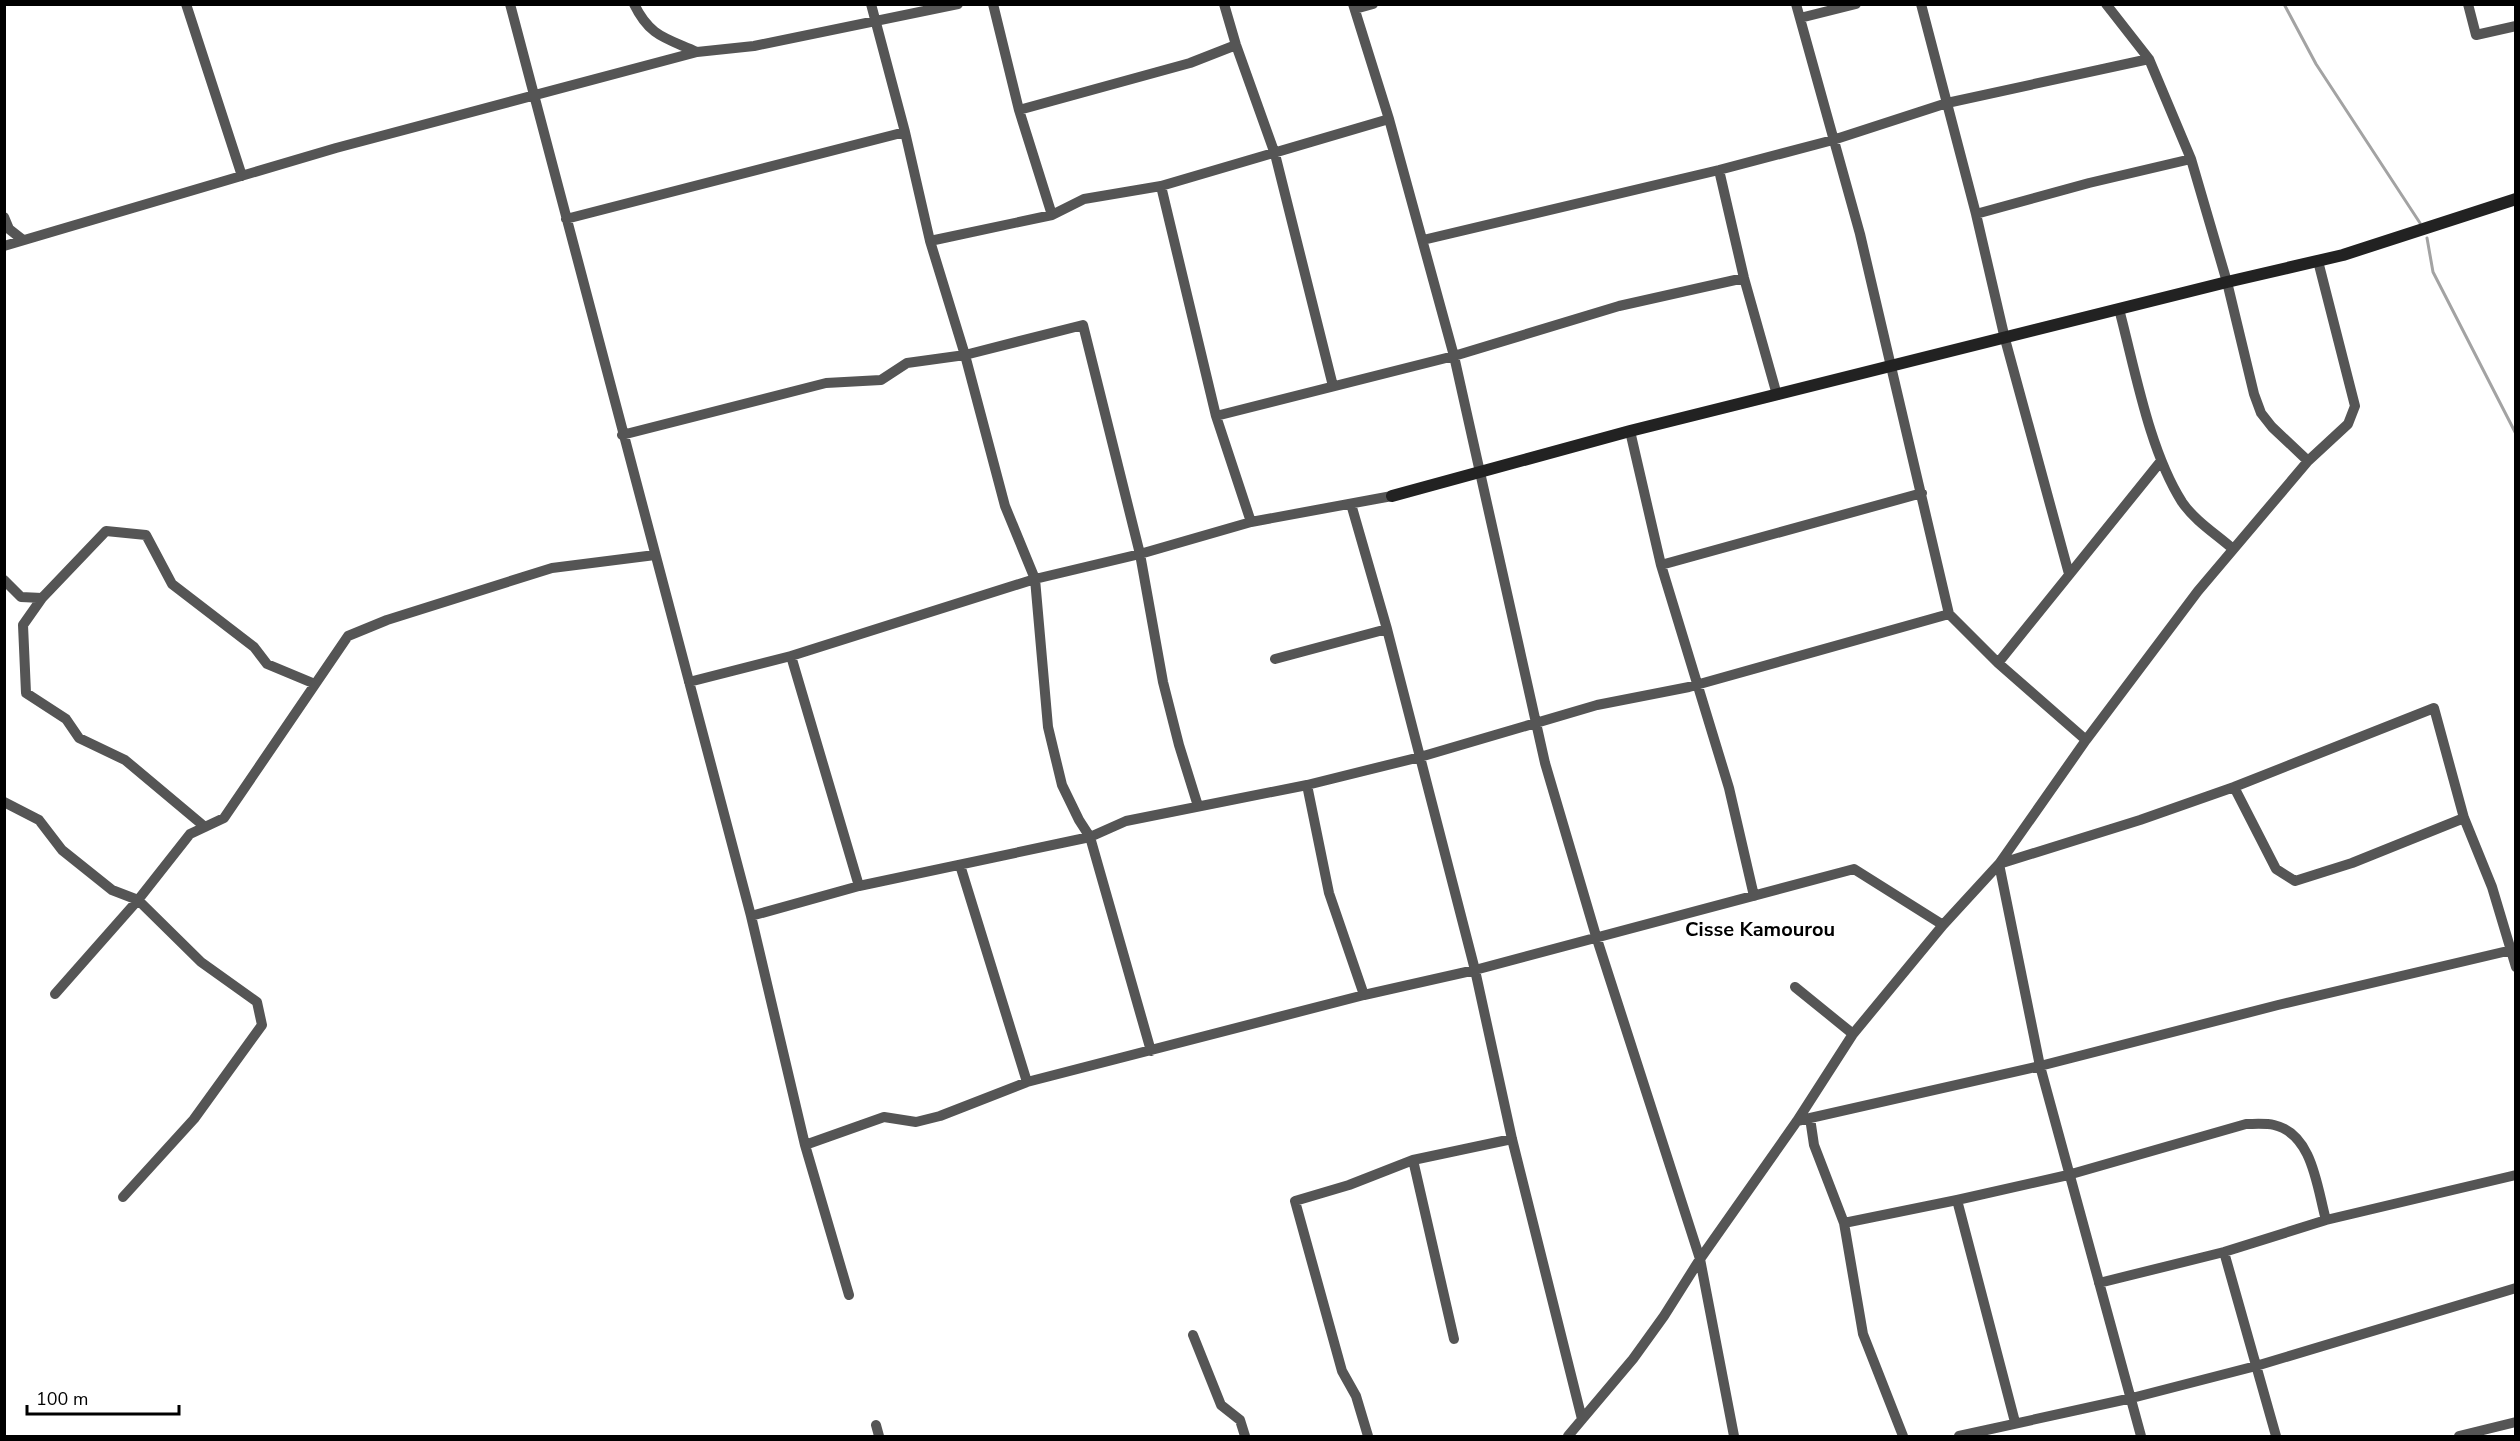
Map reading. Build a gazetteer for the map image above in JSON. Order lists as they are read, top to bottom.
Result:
{
  "districts": ["Cisse Kamourou"],
  "scale_bar": "100 m"
}
